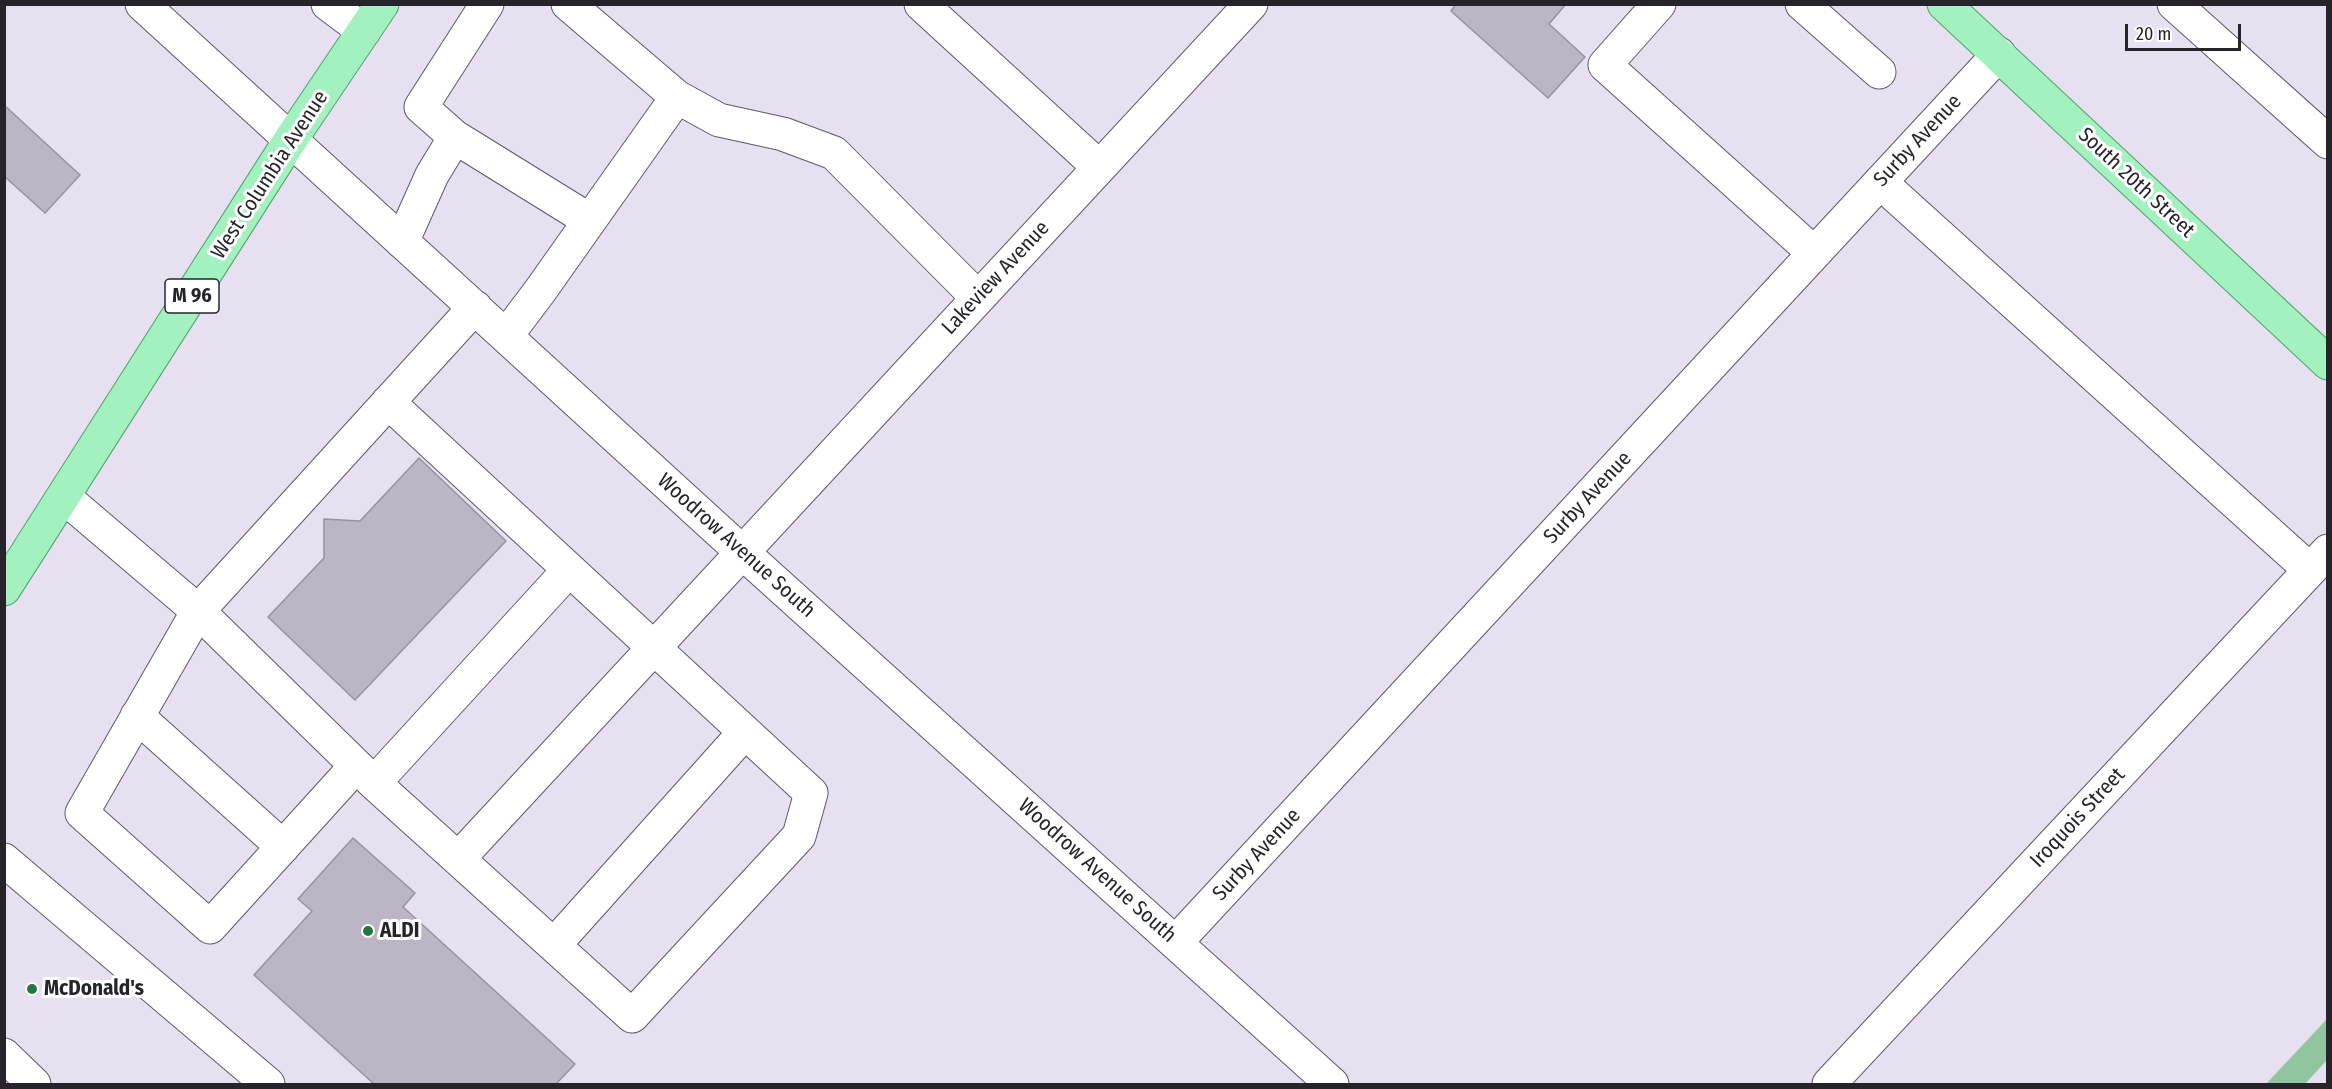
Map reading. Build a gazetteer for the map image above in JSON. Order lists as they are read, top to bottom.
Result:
{
  "streets": {
    "main road": ["West Columbia Avenue", "South 20th Street", "M 96"],
    "street": [
      "Surby Avenue",
      "Lakeview Avenue",
      "Woodrow Avenue South",
      "Iroquois Street"
    ]
  },
  "crossings": [
    ["Surby Avenue", "South 20th Street"],
    ["Surby Avenue", "Woodrow Avenue South"],
    ["West Columbia Avenue", "Woodrow Avenue South"],
    ["Lakeview Avenue", "Woodrow Avenue South"]
  ],
  "places": ["ALDI", "McDonald's"],
  "scale_bar": "20 m"
}
